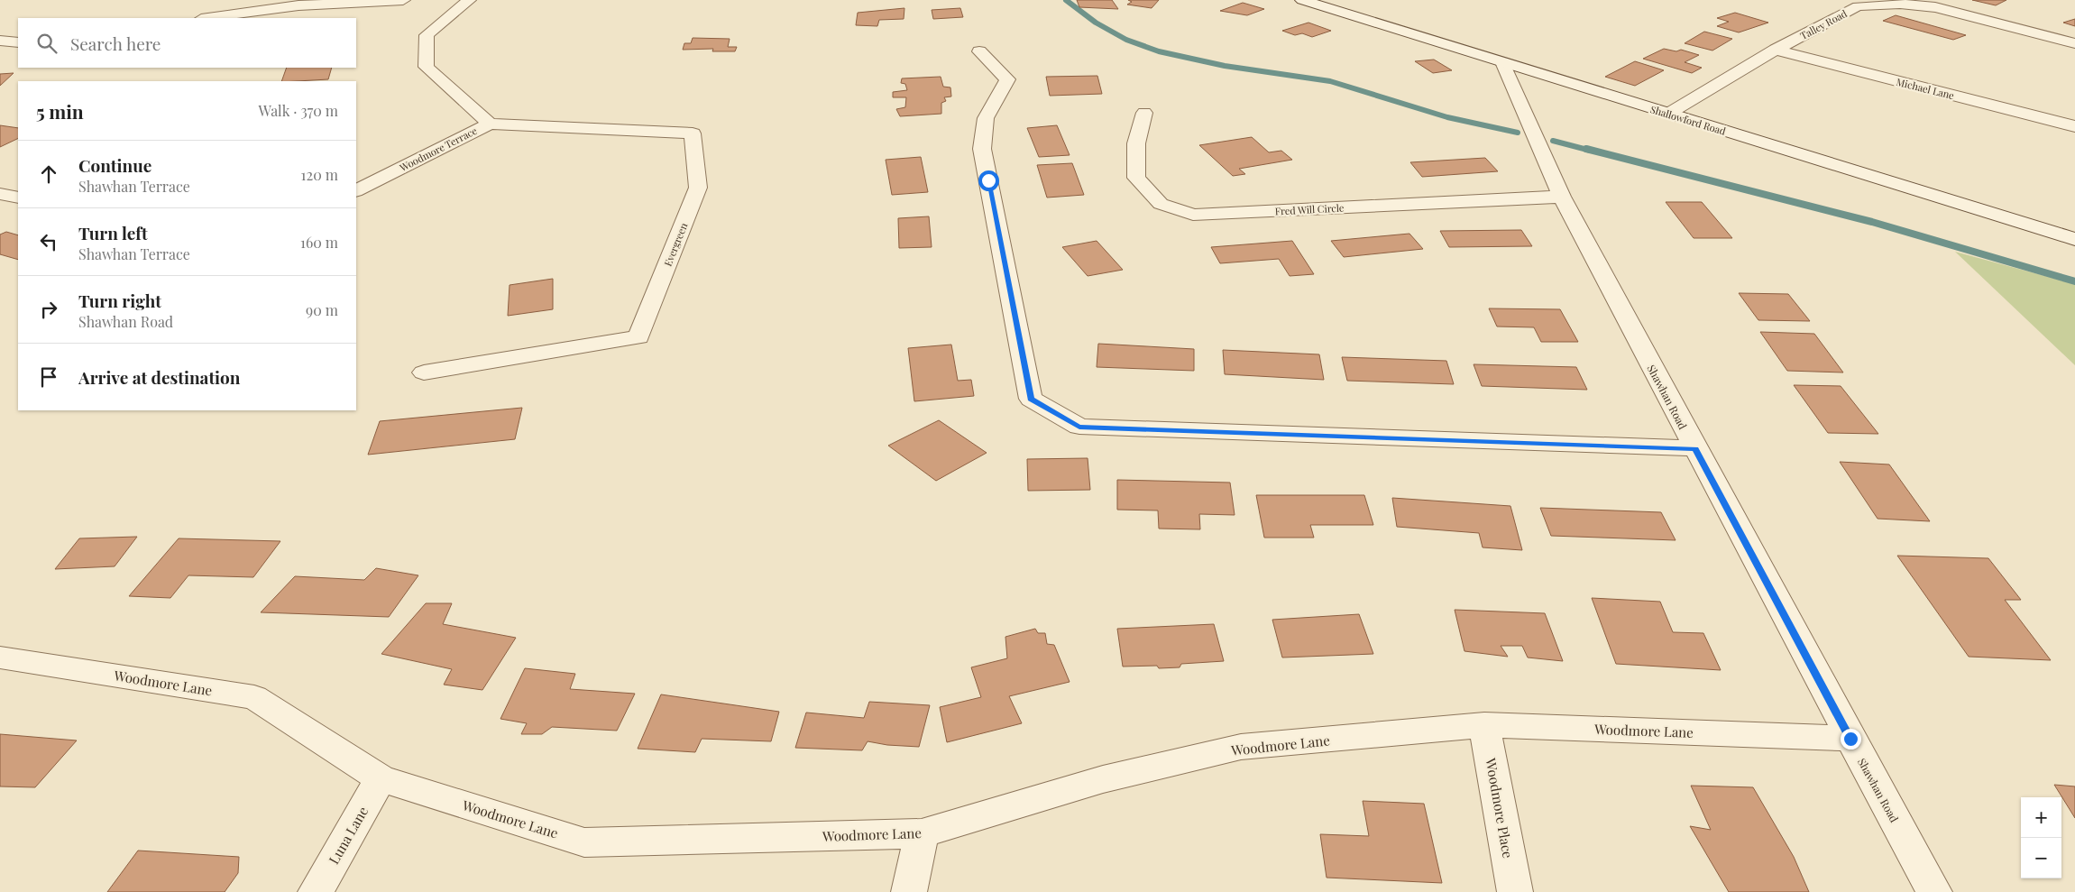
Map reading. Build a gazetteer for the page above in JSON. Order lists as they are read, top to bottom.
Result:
{
  "streets": {
    "street": [
      "Talley Road",
      "Michael Lane",
      "Shallowford Road",
      "Woodmore Terrace",
      "Fred Will Circle",
      "Evergreen",
      "Shawhan Road",
      "Woodmore Lane",
      "Woodmore Place",
      "Luna Lane"
    ]
  },
  "crossings": [
    ["Talley Road", "Michael Lane"],
    ["Talley Road", "Shallowford Road"],
    ["Shallowford Road", "Shawhan Road"],
    ["Woodmore Terrace", "Evergreen"],
    ["Fred Will Circle", "Shawhan Road"],
    ["Shawhan Road", "Woodmore Lane"],
    ["Woodmore Lane", "Woodmore Place"],
    ["Woodmore Lane", "Luna Lane"]
  ],
  "page": {
    "search": "Search here",
    "heading": ["5 min", "Walk · 370 m"],
    "list": [
      ["Continue", "Shawhan Terrace", "120 m"],
      ["Turn left", "Shawhan Terrace", "160 m"],
      ["Turn right", "Shawhan Road", "90 m"],
      "Arrive at destination"
    ],
    "map_buttons": ["+", "−"]
  }
}
